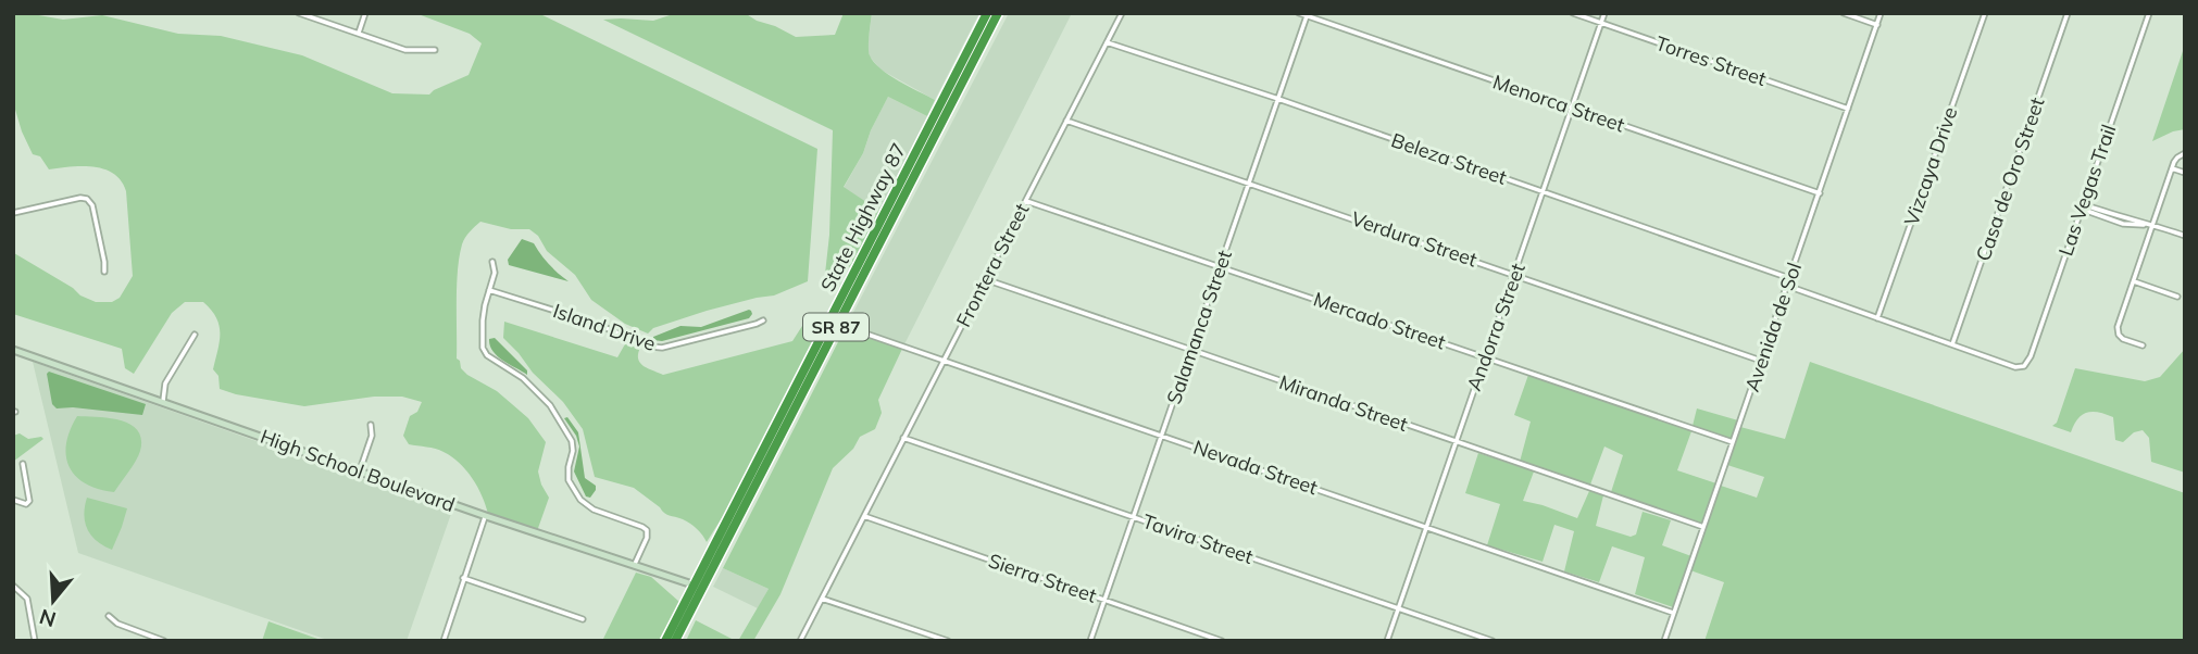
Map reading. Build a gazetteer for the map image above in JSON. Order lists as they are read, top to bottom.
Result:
{
  "streets": {
    "highway": ["State Highway 87", "SR 87"],
    "street": [
      "Torres Street",
      "Menorca Street",
      "Beleza Street",
      "Vizcaya Drive",
      "Casa de Oro Street",
      "Las Vegas Trail",
      "Verdura Street",
      "Frontera Street",
      "Mercado Street",
      "Island Drive",
      "Salamanca Street",
      "Andorra Street",
      "Avenida de Sol",
      "Miranda Street",
      "Nevada Street",
      "High School Boulevard",
      "Tavira Street",
      "Sierra Street"
    ]
  },
  "crossings": [
    ["Torres Street", "Andorra Street"],
    ["Torres Street", "Avenida de Sol"],
    ["Menorca Street", "Salamanca Street"],
    ["Menorca Street", "Andorra Street"],
    ["Menorca Street", "Avenida de Sol"],
    ["Beleza Street", "Frontera Street"],
    ["Beleza Street", "Salamanca Street"],
    ["Beleza Street", "Andorra Street"],
    ["Beleza Street", "Avenida de Sol"],
    ["Casa de Oro Street", "Las Vegas Trail"],
    ["State Highway 87", "SR 87"],
    ["State Highway 87", "High School Boulevard"],
    ["Verdura Street", "Frontera Street"],
    ["Verdura Street", "Salamanca Street"],
    ["Verdura Street", "Andorra Street"],
    ["Verdura Street", "Avenida de Sol"],
    ["Frontera Street", "Mercado Street"],
    ["Frontera Street", "Miranda Street"],
    ["Frontera Street", "Nevada Street"],
    ["Frontera Street", "Tavira Street"],
    ["Frontera Street", "Sierra Street"],
    ["Mercado Street", "Salamanca Street"],
    ["Mercado Street", "Andorra Street"],
    ["Mercado Street", "Avenida de Sol"],
    ["SR 87", "Nevada Street"],
    ["SR 87", "High School Boulevard"],
    ["Salamanca Street", "Miranda Street"],
    ["Salamanca Street", "Nevada Street"],
    ["Salamanca Street", "Tavira Street"],
    ["Salamanca Street", "Sierra Street"],
    ["Andorra Street", "Miranda Street"],
    ["Andorra Street", "Nevada Street"],
    ["Andorra Street", "Tavira Street"],
    ["Avenida de Sol", "Miranda Street"],
    ["Avenida de Sol", "Nevada Street"]
  ],
  "north": "bottom"
}
